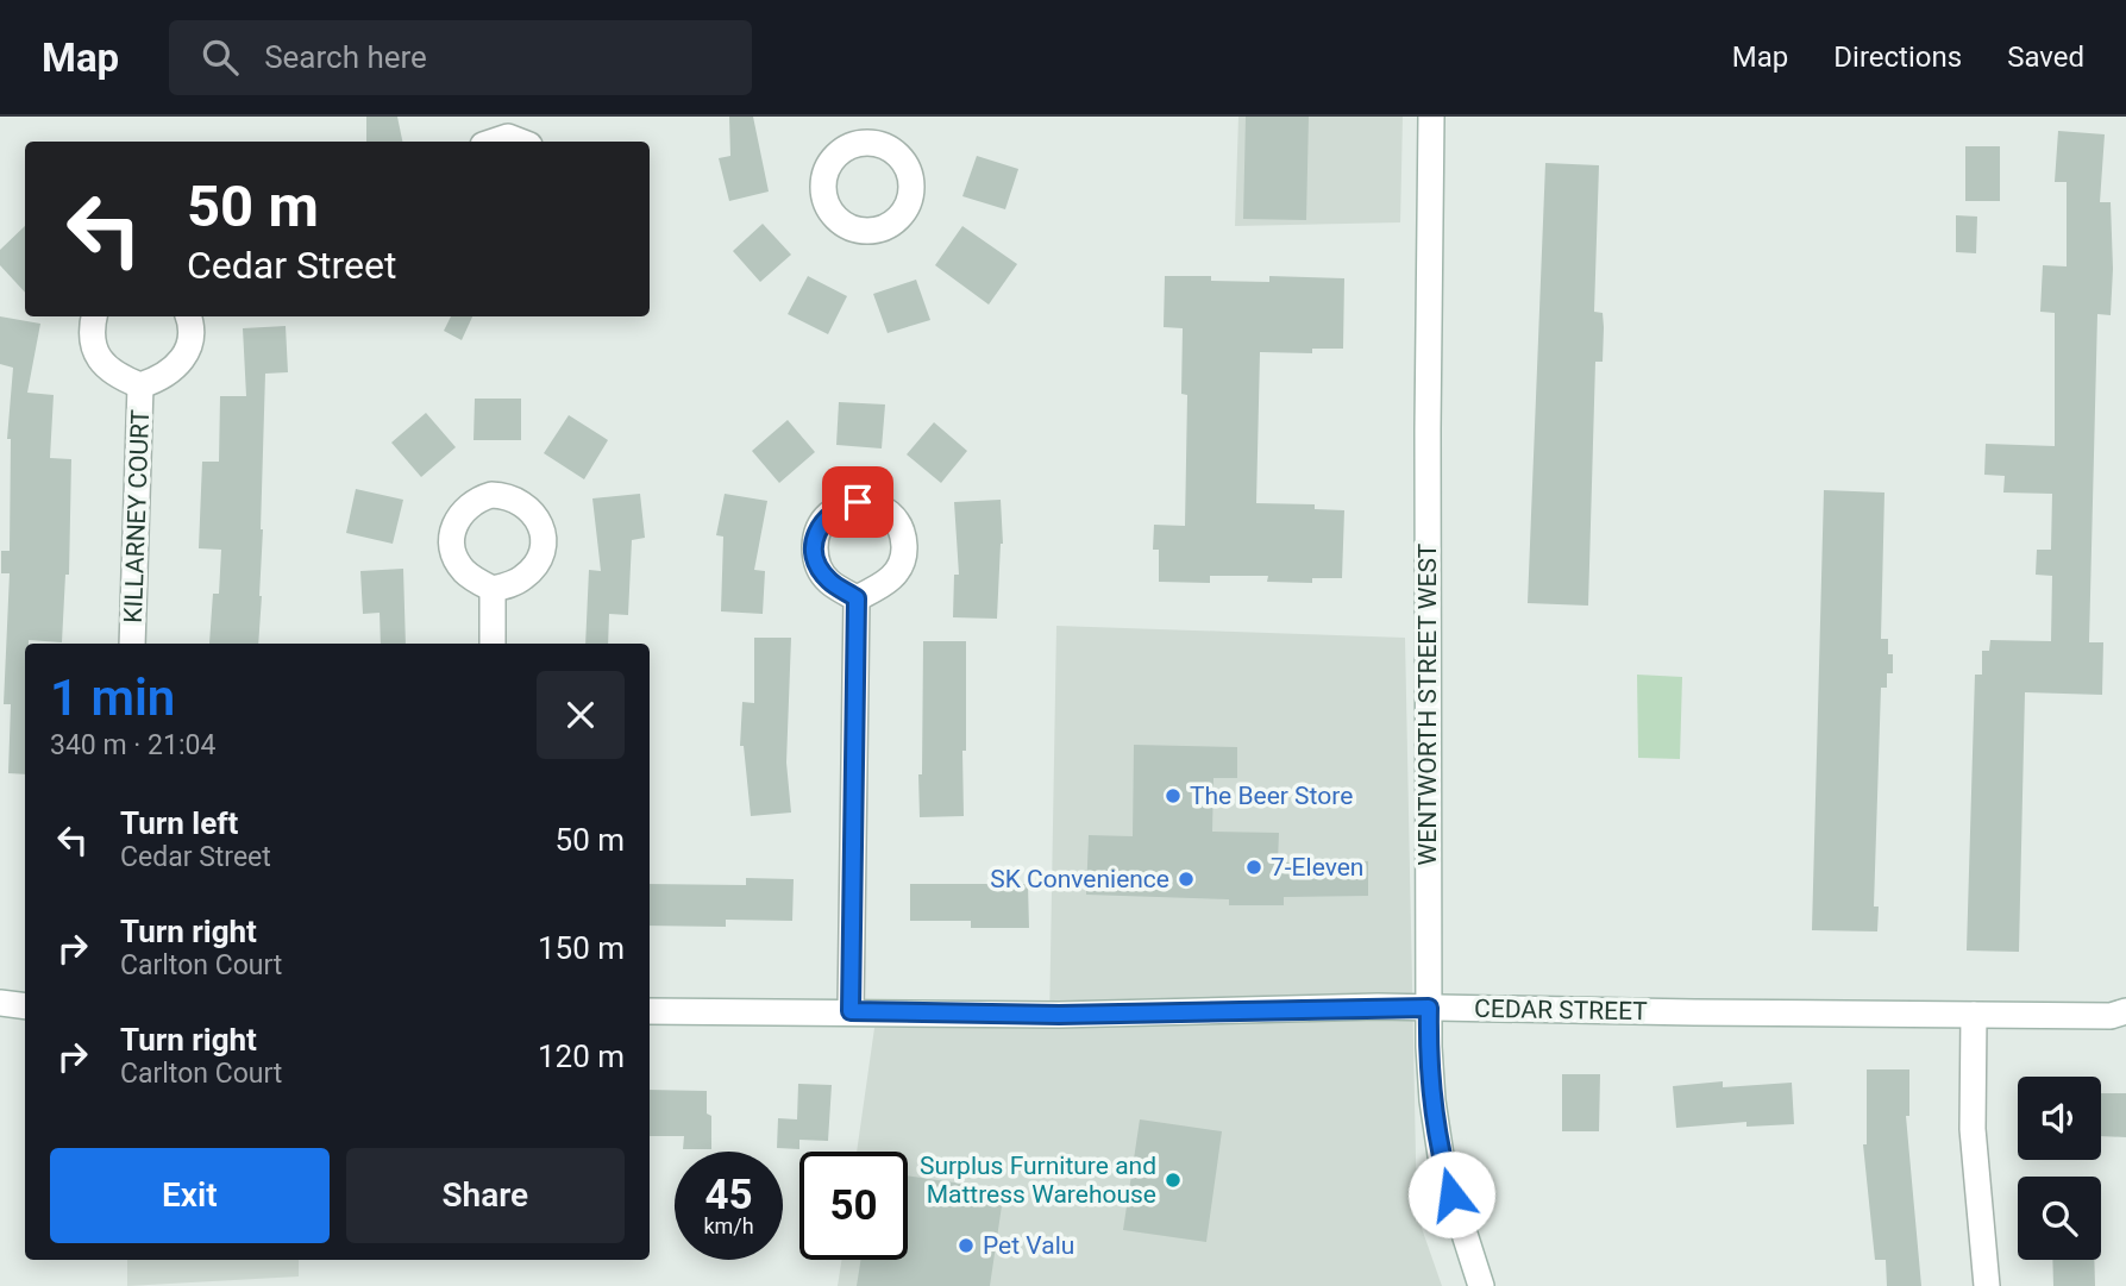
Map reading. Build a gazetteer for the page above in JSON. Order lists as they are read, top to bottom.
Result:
{
  "streets": {
    "street": ["KILLARNEY COURT", "WENTWORTH STREET WEST", "CEDAR STREET"]
  },
  "crossings": [
    ["WENTWORTH STREET WEST", "CEDAR STREET"]
  ],
  "places": [
    "The Beer Store",
    "7-Eleven",
    "SK Convenience",
    "Surplus Furniture and Mattress Warehouse",
    "Pet Valu"
  ],
  "page": {
    "header": "Map",
    "search": "Search here",
    "nav": ["Map", "Directions", "Saved"],
    "turn": ["50 m", "Cedar Street"],
    "heading": ["1 min", "340 m · 21:04"],
    "list": [
      {
        "name": "Turn left",
        "note": "Cedar Street",
        "value": "50 m"
      },
      {
        "name": "Turn right",
        "note": "Carlton Court",
        "value": "150 m"
      },
      {
        "name": "Turn right",
        "note": "Carlton Court",
        "value": "120 m"
      }
    ],
    "buttons": ["Exit", "Share"],
    "speed": "45 km/h",
    "limit": "50"
  }
}
